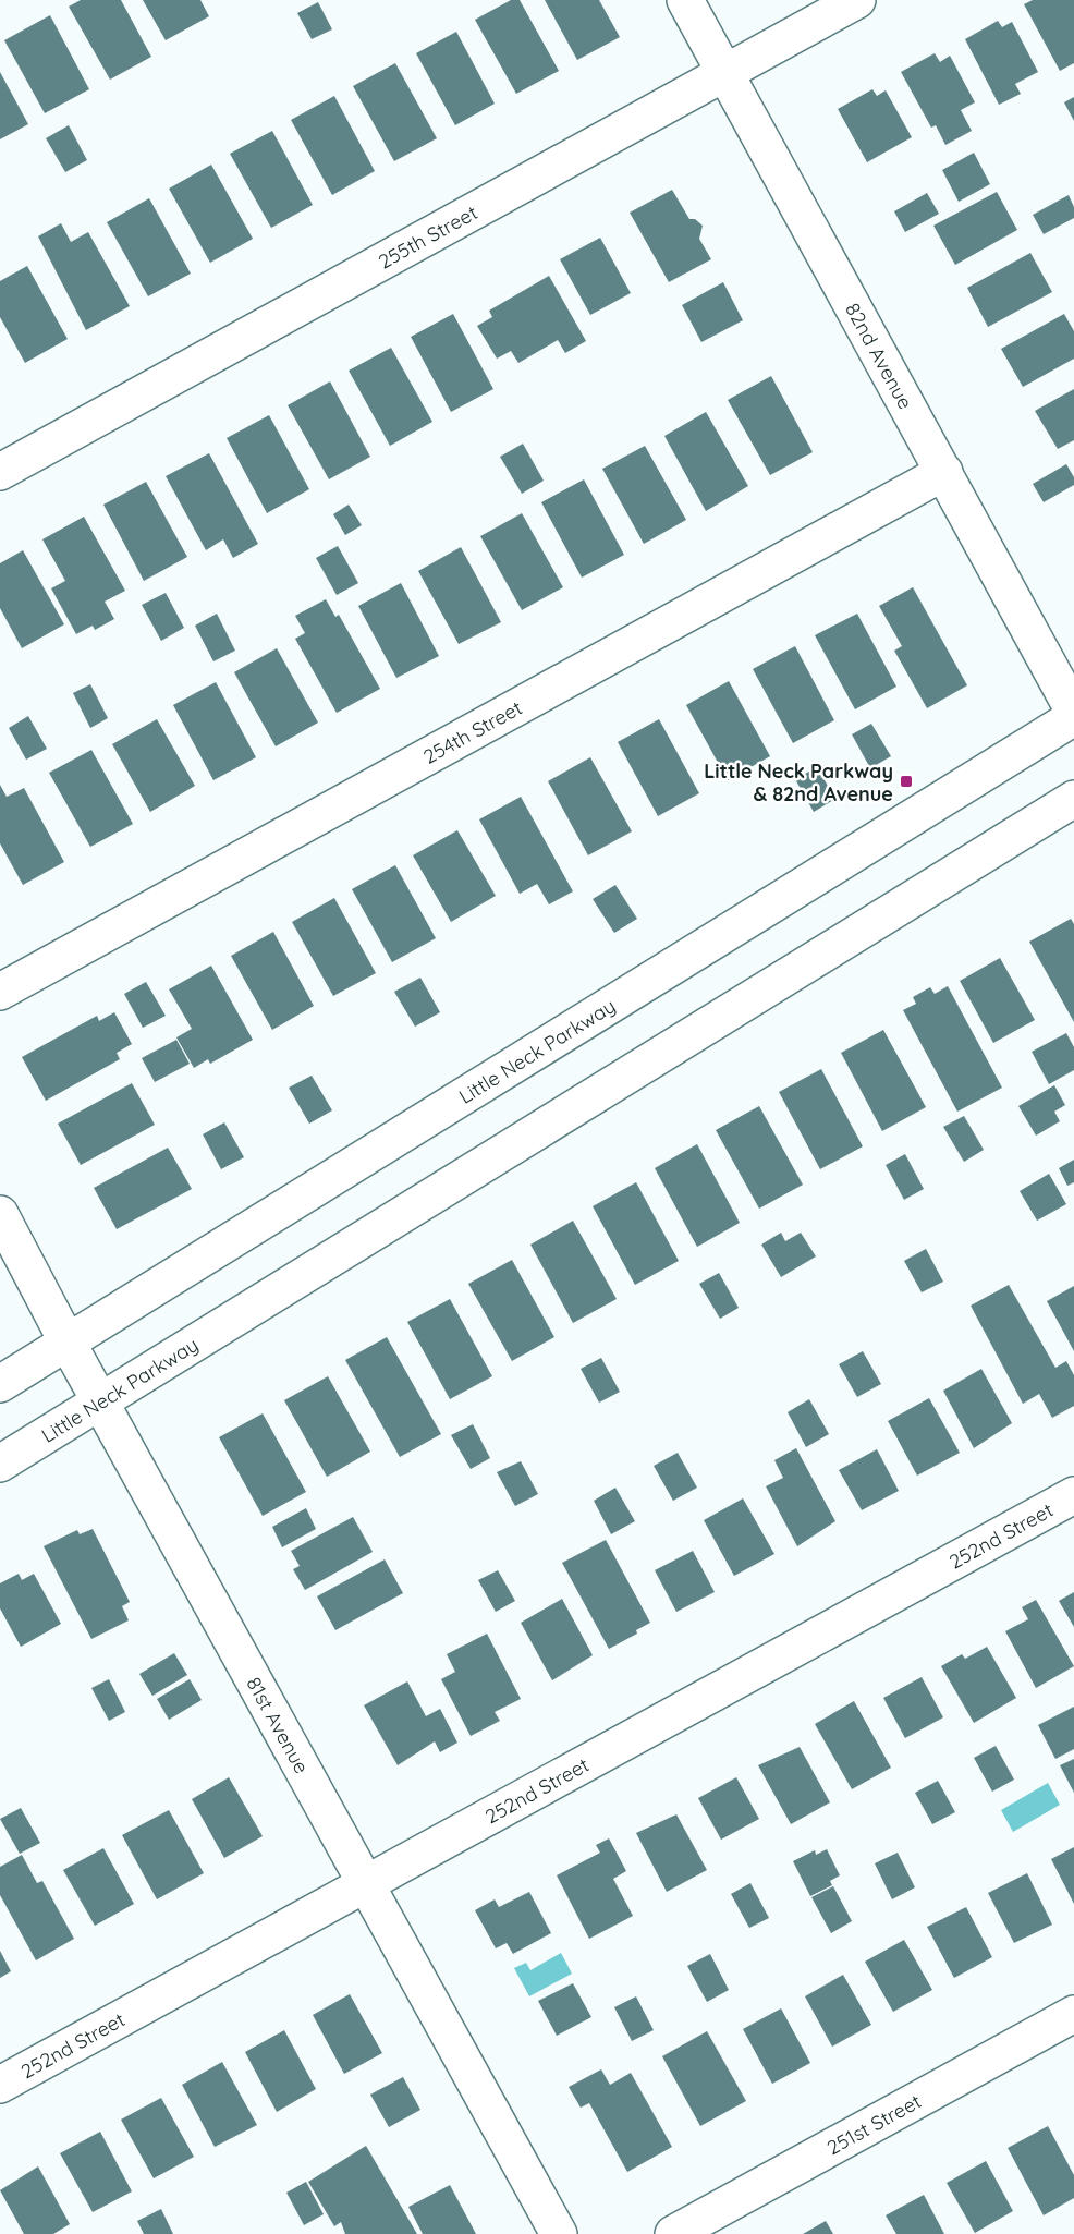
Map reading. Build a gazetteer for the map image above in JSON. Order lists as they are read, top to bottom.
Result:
{
  "streets": {
    "street": [
      "255th Street",
      "82nd Avenue",
      "254th Street",
      "Little Neck Parkway",
      "252nd Street",
      "81st Avenue",
      "251st Street"
    ]
  },
  "crossings": [
    ["255th Street", "82nd Avenue"],
    ["82nd Avenue", "254th Street"],
    ["Little Neck Parkway", "81st Avenue"],
    ["252nd Street", "81st Avenue"]
  ],
  "places": {
    "transit": ["Little Neck Parkway & 82nd Avenue"]
  }
}
